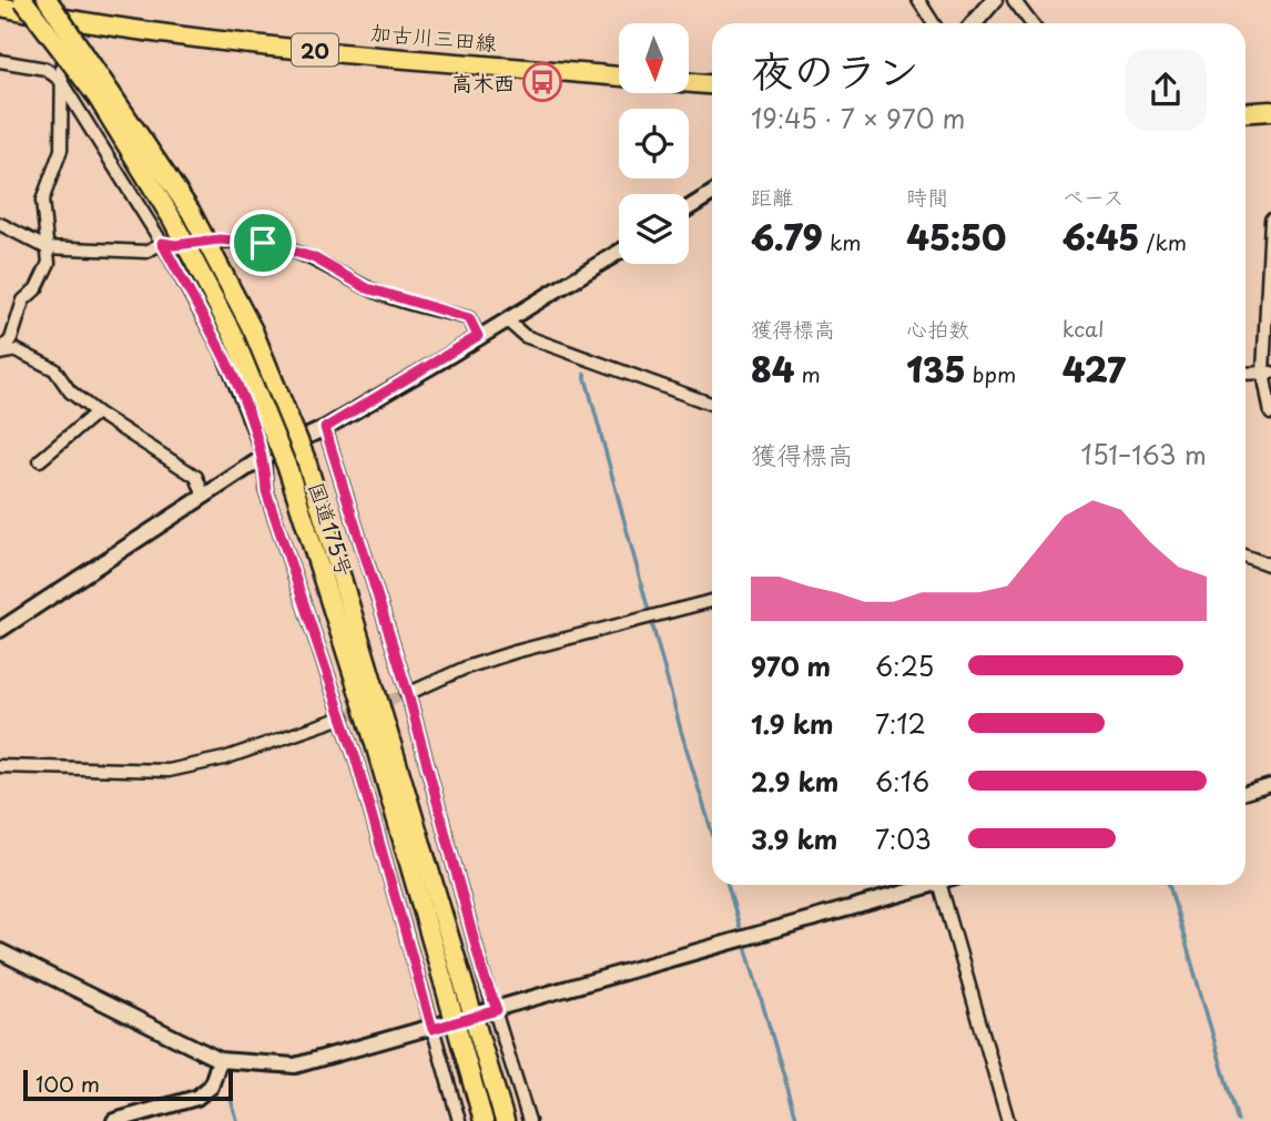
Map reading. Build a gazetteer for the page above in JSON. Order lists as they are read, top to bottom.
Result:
{
  "streets": {
    "main road": ["加古川三田線", "20", "国道175号"]
  },
  "places": {
    "bus stop": ["高木西"]
  },
  "scale_bar": "100 m",
  "north": "bottom",
  "page": {
    "heading": ["夜のラン", "19:45 · 7 × 970 m"],
    "stats": [
      ["距離", "6.79 km"],
      ["時間", "45:50"],
      ["ペース", "6:45 /km"],
      ["獲得標高", "84 m"],
      ["心拍数", "135 bpm"],
      ["kcal", "427"]
    ],
    "chart": ["獲得標高", "151–163 m"],
    "list": [
      {
        "name": "970 m",
        "note": "6:25"
      },
      {
        "name": "1.9 km",
        "note": "7:12"
      },
      {
        "name": "2.9 km",
        "note": "6:16"
      },
      {
        "name": "3.9 km",
        "note": "7:03"
      }
    ],
    "scale": "100 m"
  }
}
